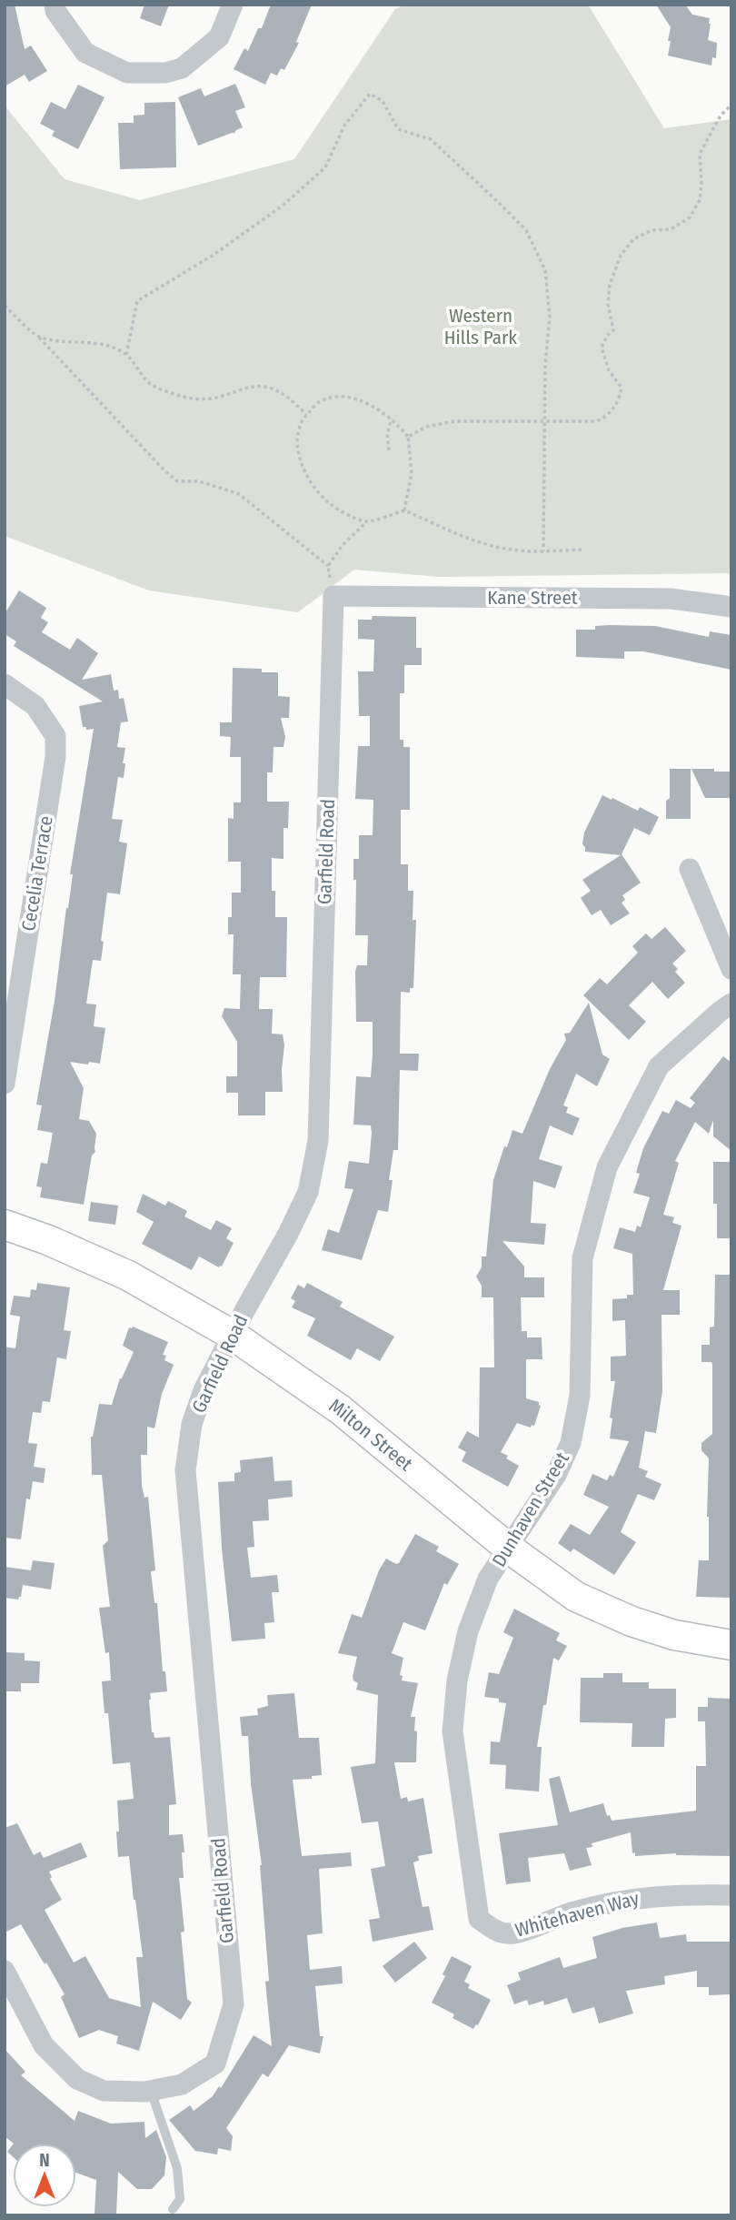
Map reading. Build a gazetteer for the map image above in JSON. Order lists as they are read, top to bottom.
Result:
{
  "streets": {
    "main road": ["Milton Street"],
    "street": [
      "Kane Street",
      "Garfield Road",
      "Cecelia Terrace",
      "Dunhaven Street",
      "Whitehaven Way"
    ]
  },
  "crossings": [
    ["Kane Street", "Garfield Road"],
    ["Garfield Road", "Milton Street"],
    ["Milton Street", "Dunhaven Street"],
    ["Dunhaven Street", "Whitehaven Way"]
  ],
  "parks": ["Western Hills Park"],
  "north": "top"
}
